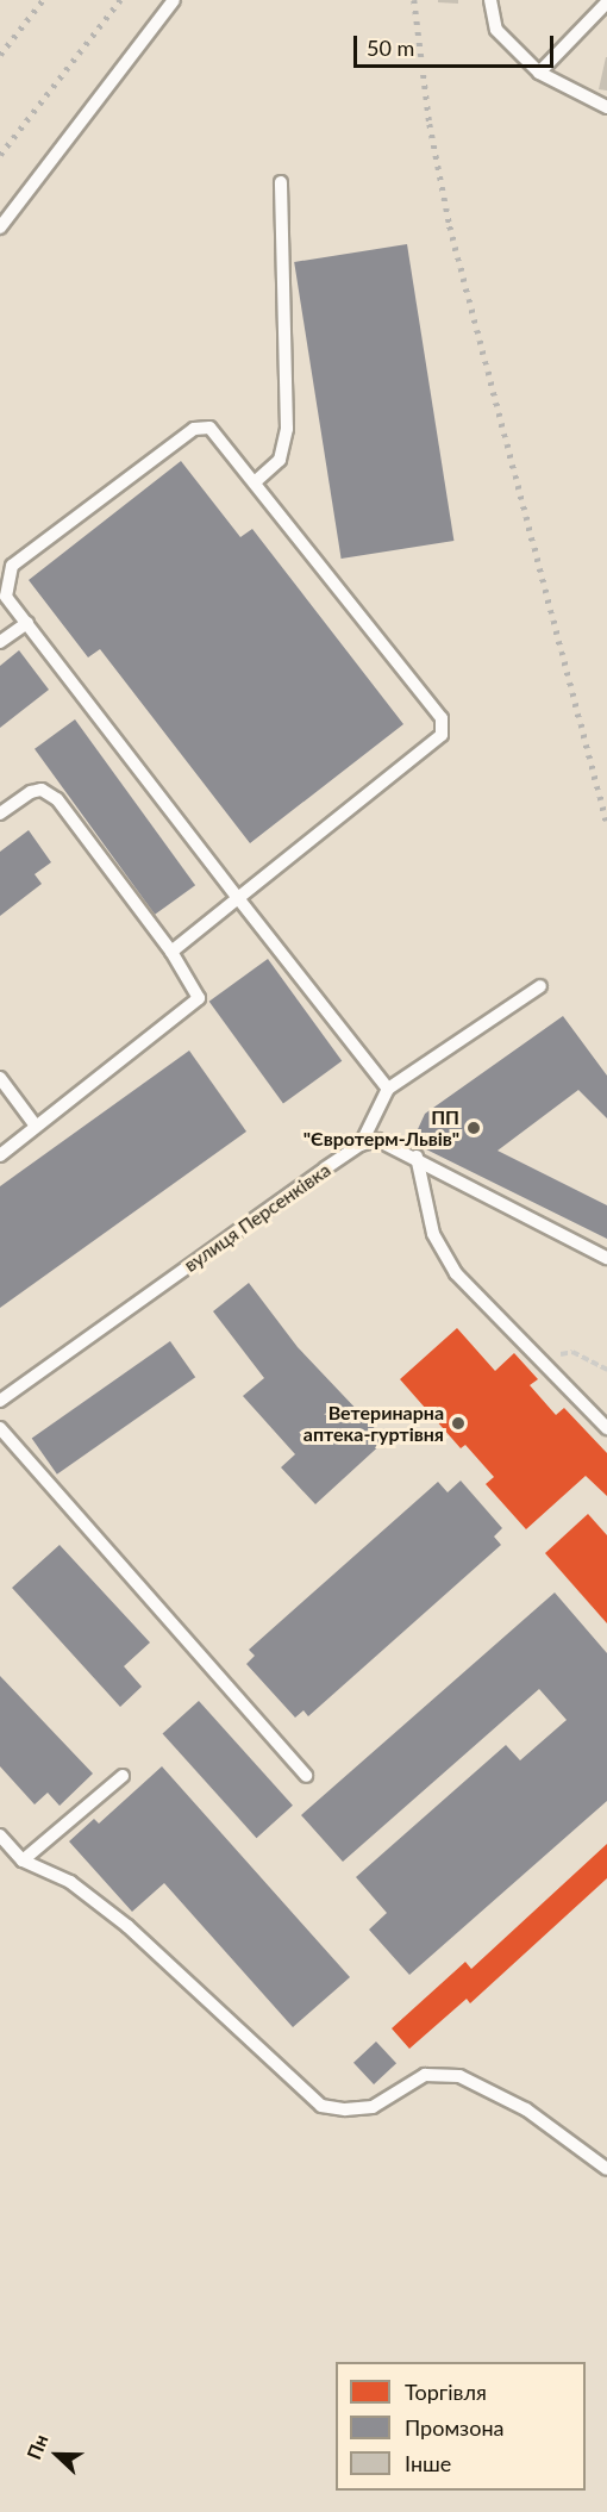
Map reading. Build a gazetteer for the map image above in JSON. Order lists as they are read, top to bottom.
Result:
{
  "streets": {
    "lane": ["вулиця Персенківка"]
  },
  "places": ["ПП \"Євротерм-Львів\"", "Ветеринарна аптека-гуртівня"],
  "legend": ["Торгівля", "Промзона", "Інше"],
  "scale_bar": "50 m",
  "north": "left"
}
